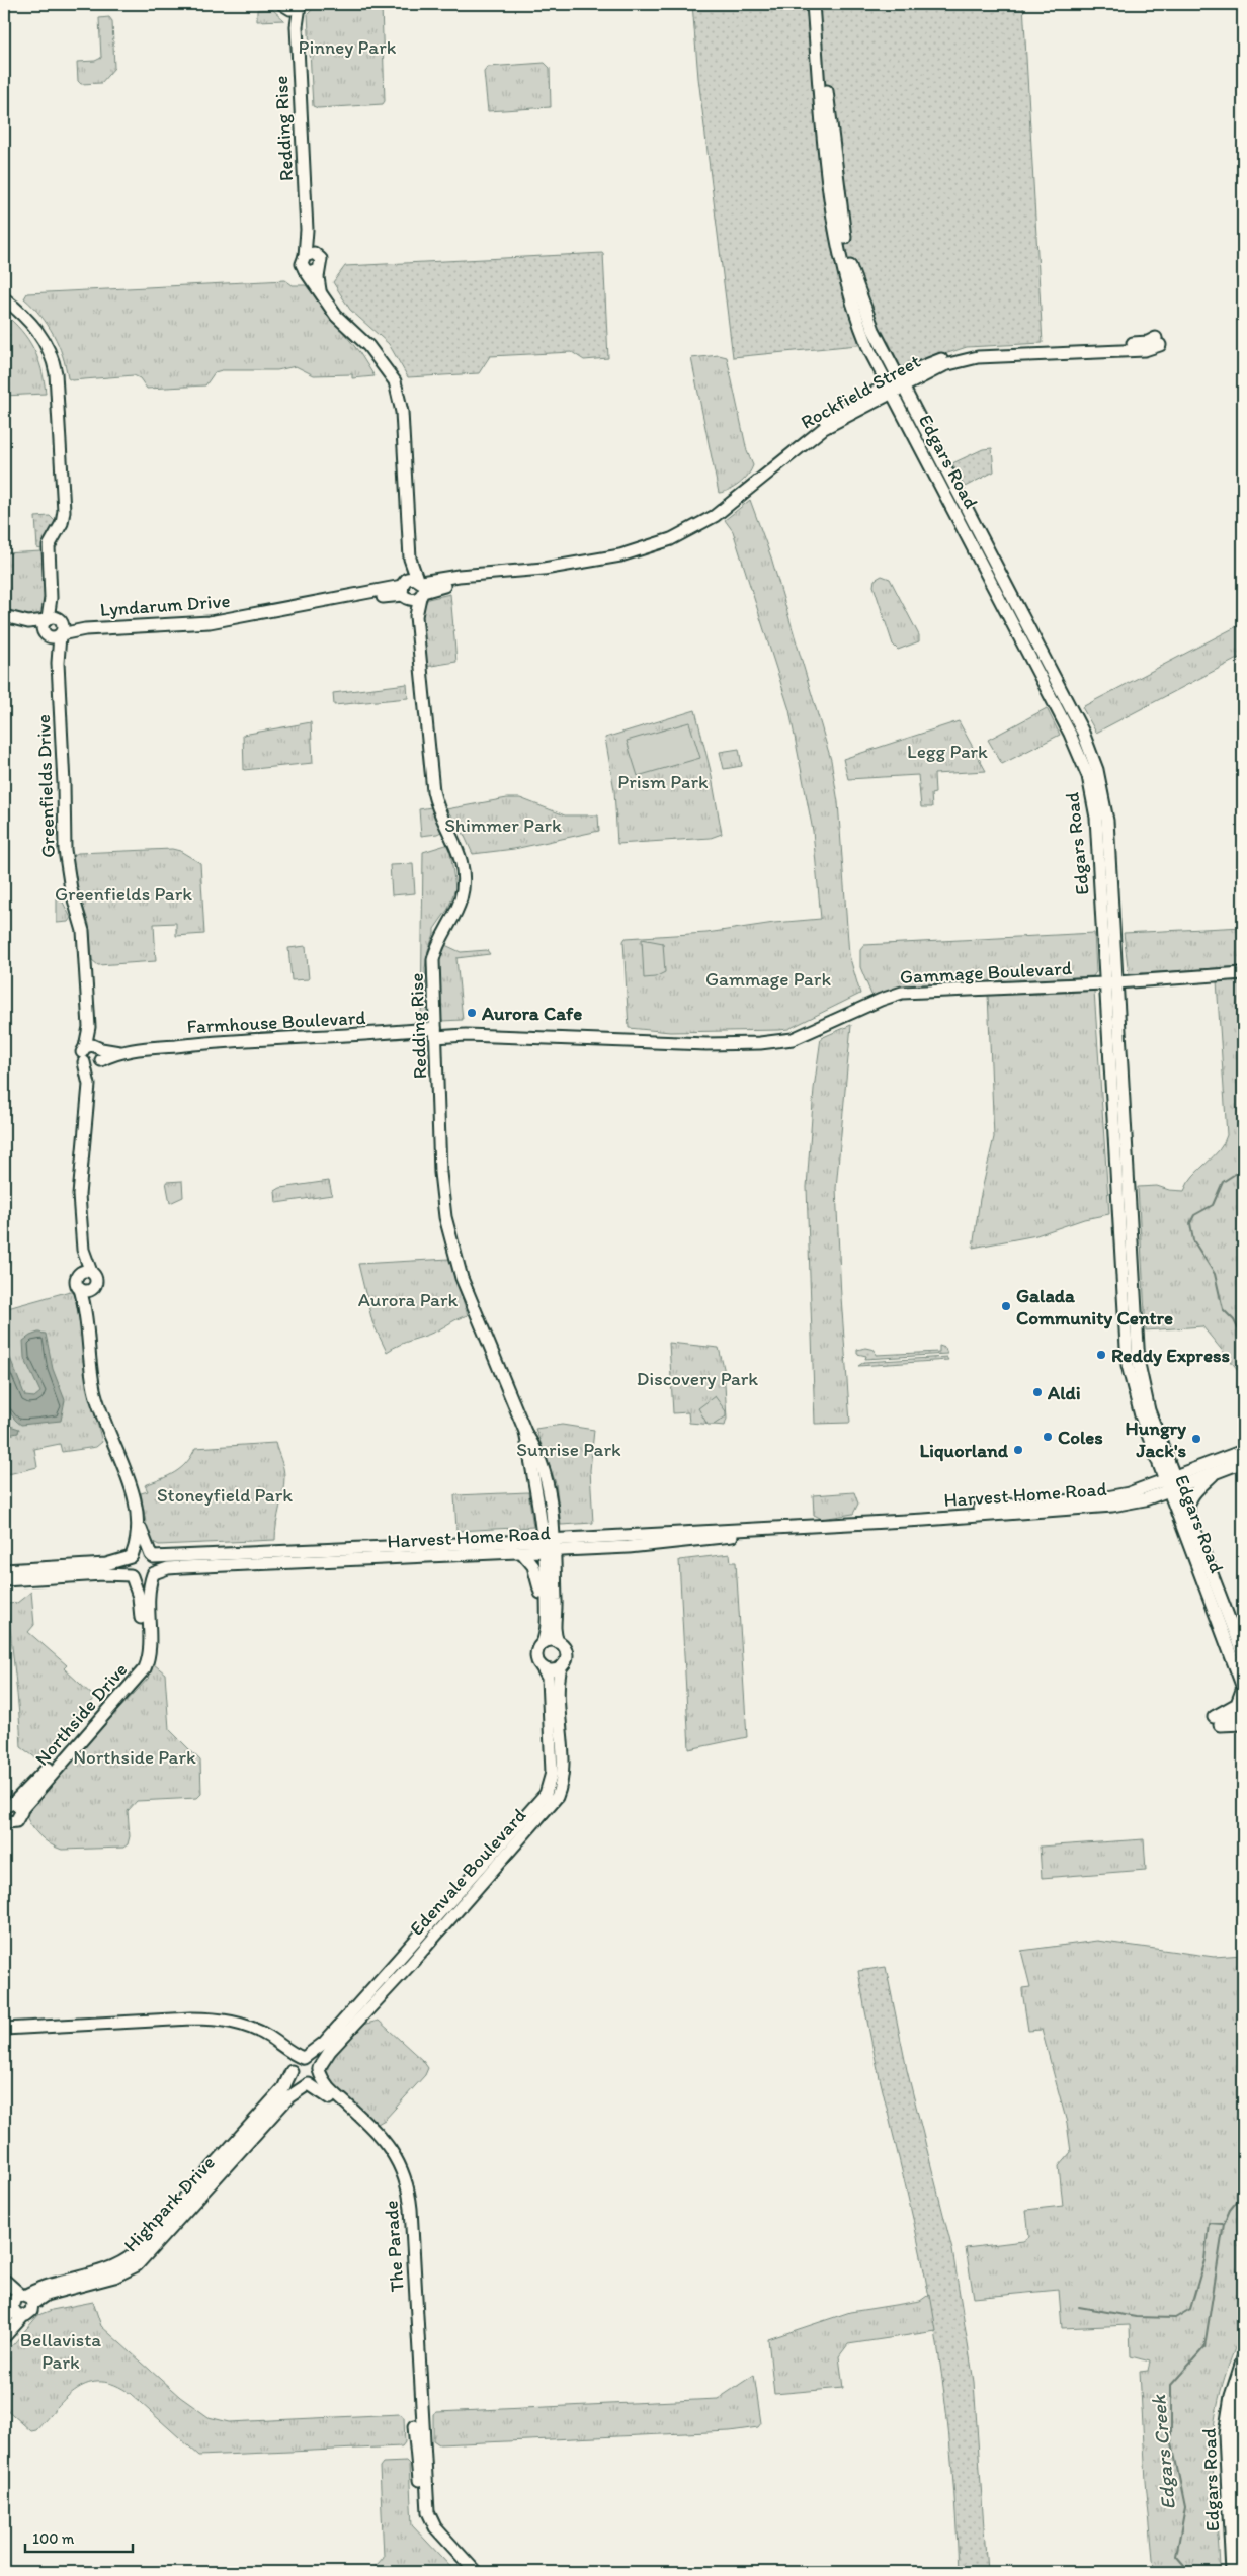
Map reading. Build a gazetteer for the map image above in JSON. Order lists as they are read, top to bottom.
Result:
{
  "streets": {
    "street": [
      "Redding Rise",
      "Rockfield Street",
      "Edgars Road",
      "Lyndarum Drive",
      "Greenfields Drive",
      "Gammage Boulevard",
      "Farmhouse Boulevard",
      "Harvest Home Road",
      "Northside Drive",
      "Edenvale Boulevard",
      "Highpark Drive",
      "The Parade"
    ]
  },
  "crossings": [
    ["Redding Rise", "Rockfield Street"],
    ["Redding Rise", "Lyndarum Drive"],
    ["Redding Rise", "Gammage Boulevard"],
    ["Redding Rise", "Farmhouse Boulevard"],
    ["Redding Rise", "Harvest Home Road"],
    ["Rockfield Street", "Edgars Road"],
    ["Rockfield Street", "Lyndarum Drive"],
    ["Edgars Road", "Gammage Boulevard"],
    ["Edgars Road", "Harvest Home Road"],
    ["Lyndarum Drive", "Greenfields Drive"],
    ["Greenfields Drive", "Farmhouse Boulevard"],
    ["Gammage Boulevard", "Farmhouse Boulevard"],
    ["Harvest Home Road", "Northside Drive"],
    ["Edenvale Boulevard", "Highpark Drive"],
    ["Edenvale Boulevard", "The Parade"],
    ["Highpark Drive", "The Parade"]
  ],
  "water": ["Edgars Creek"],
  "parks": [
    "Pinney Park",
    "Legg Park",
    "Prism Park",
    "Shimmer Park",
    "Greenfields Park",
    "Gammage Park",
    "Aurora Park",
    "Discovery Park",
    "Sunrise Park",
    "Stoneyfield Park",
    "Northside Park",
    "Bellavista Park"
  ],
  "places": [
    "Aurora Cafe",
    "Galada Community Centre",
    "Reddy Express",
    "Aldi",
    "Coles",
    "Hungry Jack's",
    "Liquorland"
  ],
  "scale_bar": "100 m"
}
